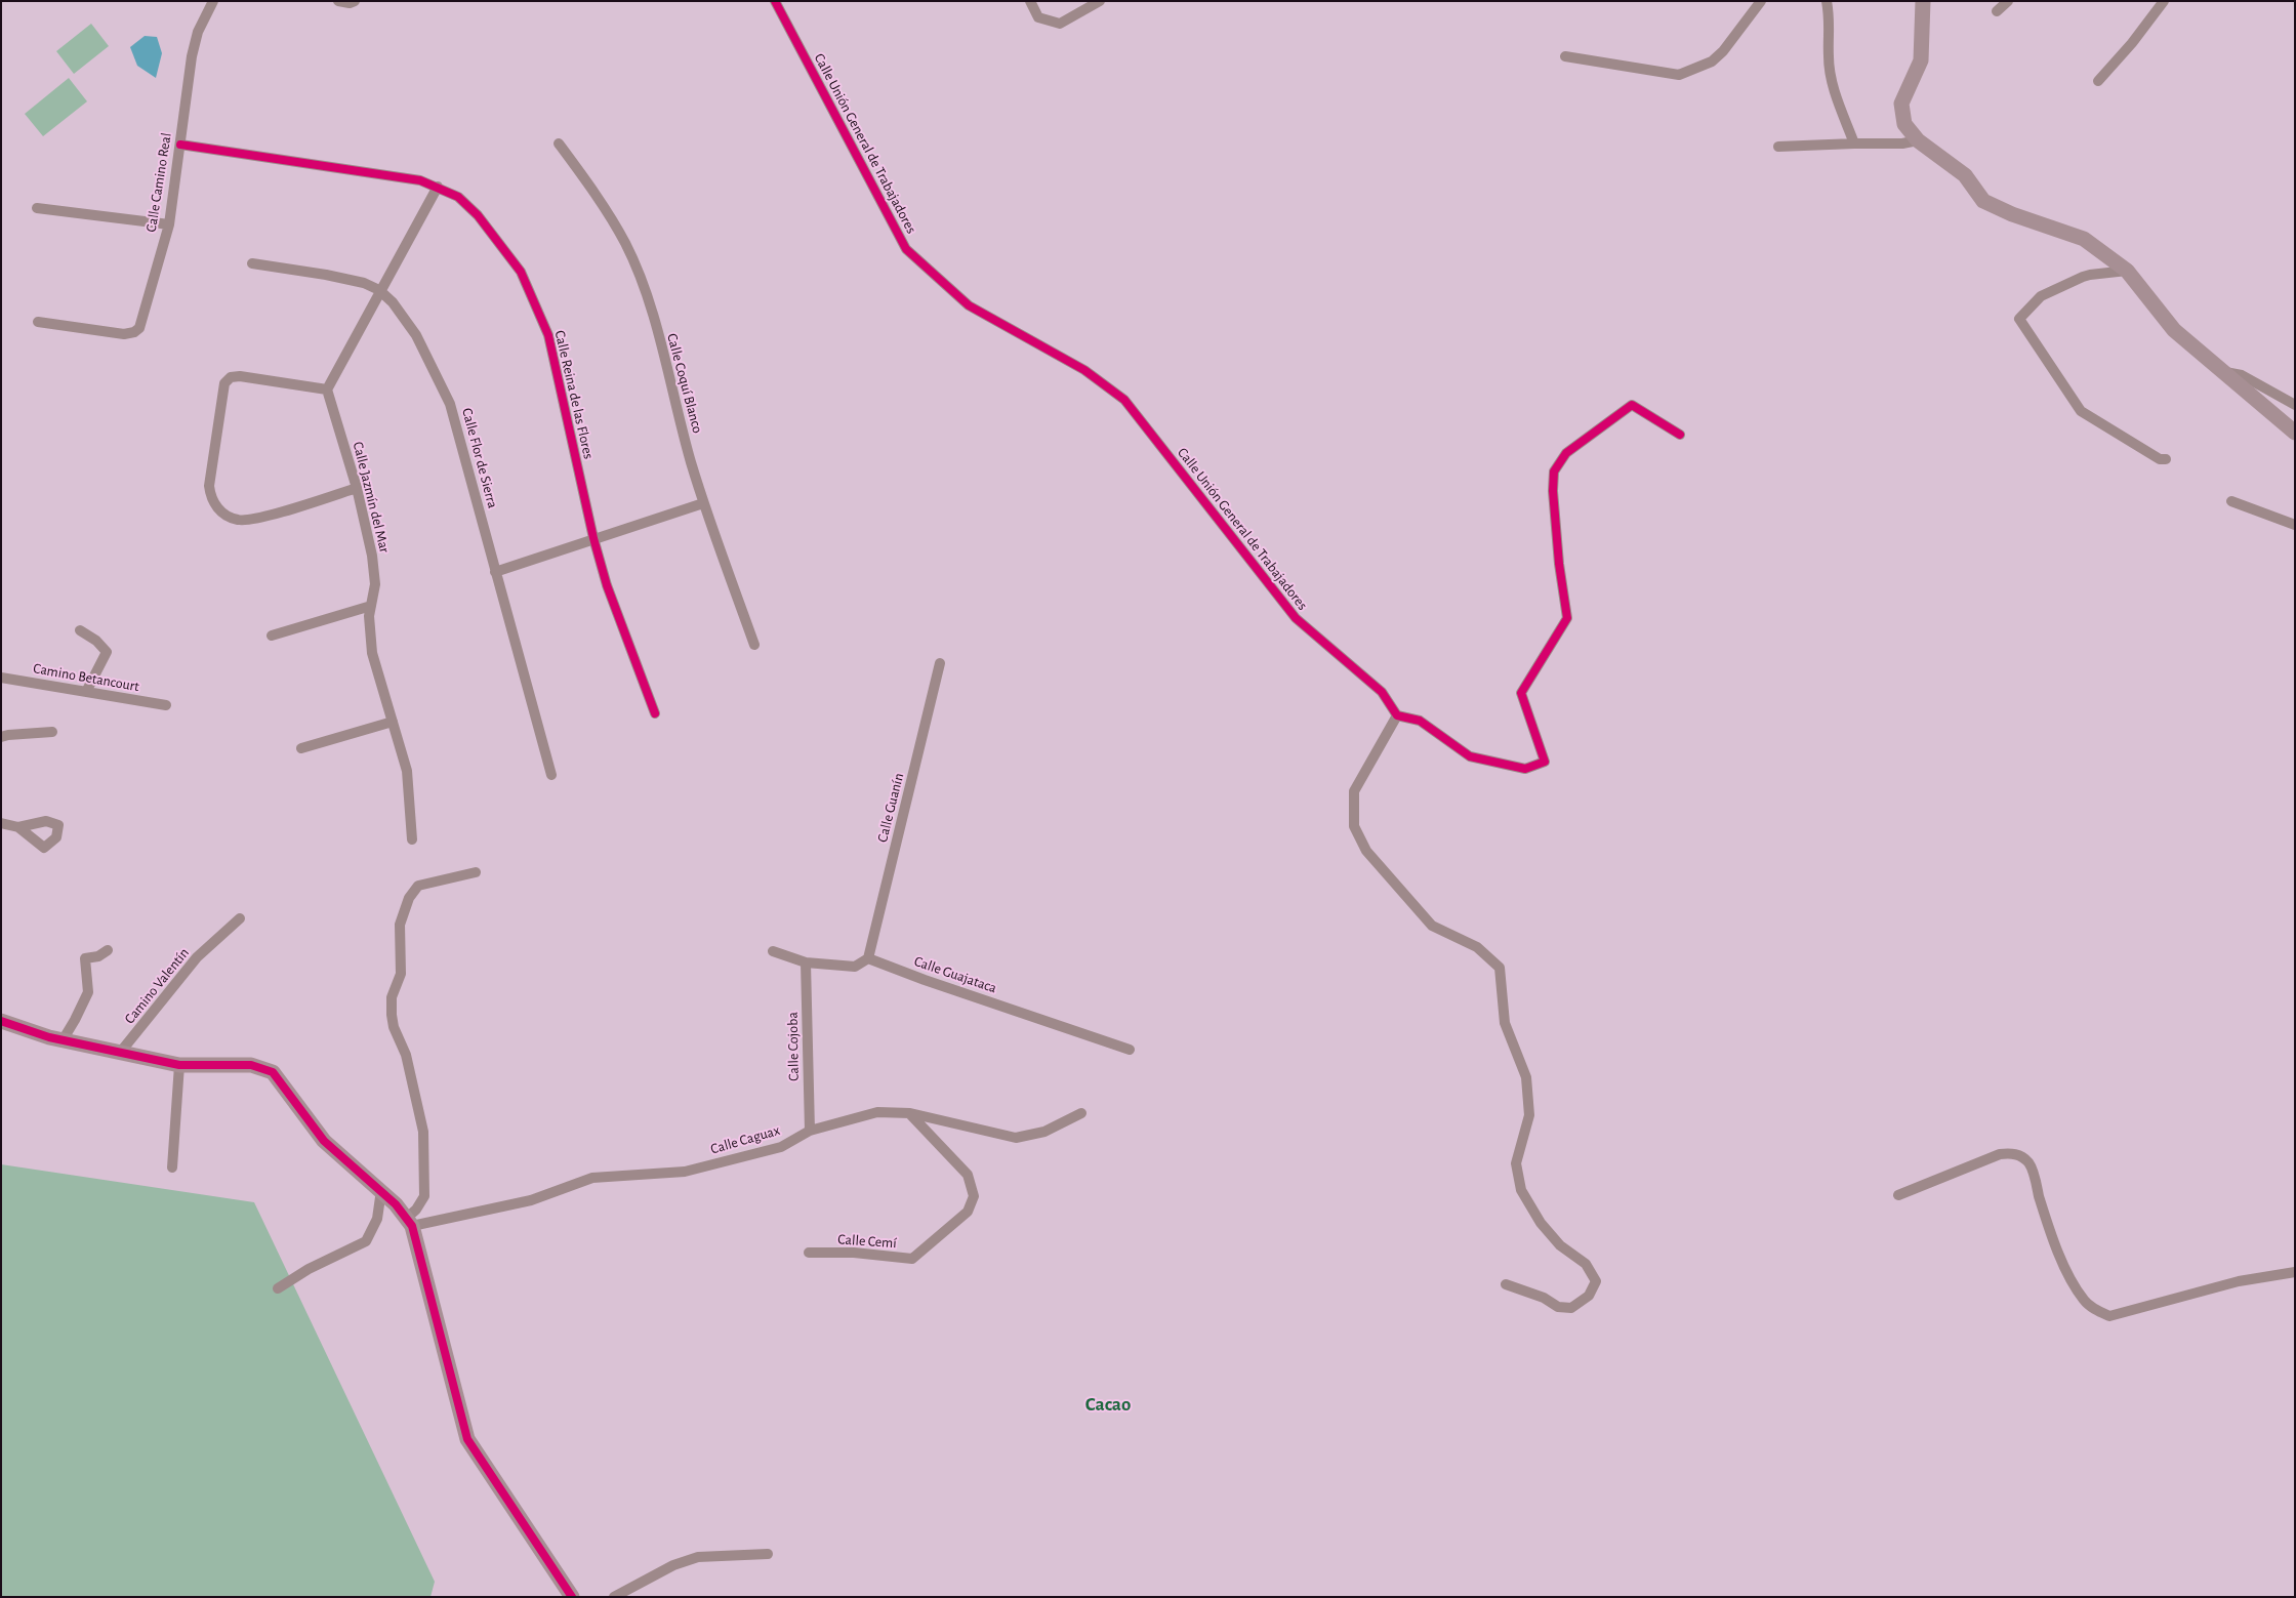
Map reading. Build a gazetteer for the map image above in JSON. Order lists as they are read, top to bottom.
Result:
{
  "streets": {
    "street": [
      "Calle Unión General de Trabajadores",
      "Calle Camino Real",
      "Calle Coquí Blanco",
      "Calle Reina de las Flores",
      "Calle Flor de Sierra",
      "Calle Jazmín del Mar",
      "Camino Betancourt",
      "Calle Guanín",
      "Calle Guajataca",
      "Camino Valentín",
      "Calle Cojoba",
      "Calle Caguax",
      "Calle Cemí"
    ]
  },
  "crossings": [
    ["Calle Camino Real", "Calle Reina de las Flores"],
    ["Calle Guanín", "Calle Guajataca"],
    ["Calle Cojoba", "Calle Caguax"],
    ["Calle Caguax", "Calle Cemí"]
  ],
  "districts": ["Cacao"]
}
